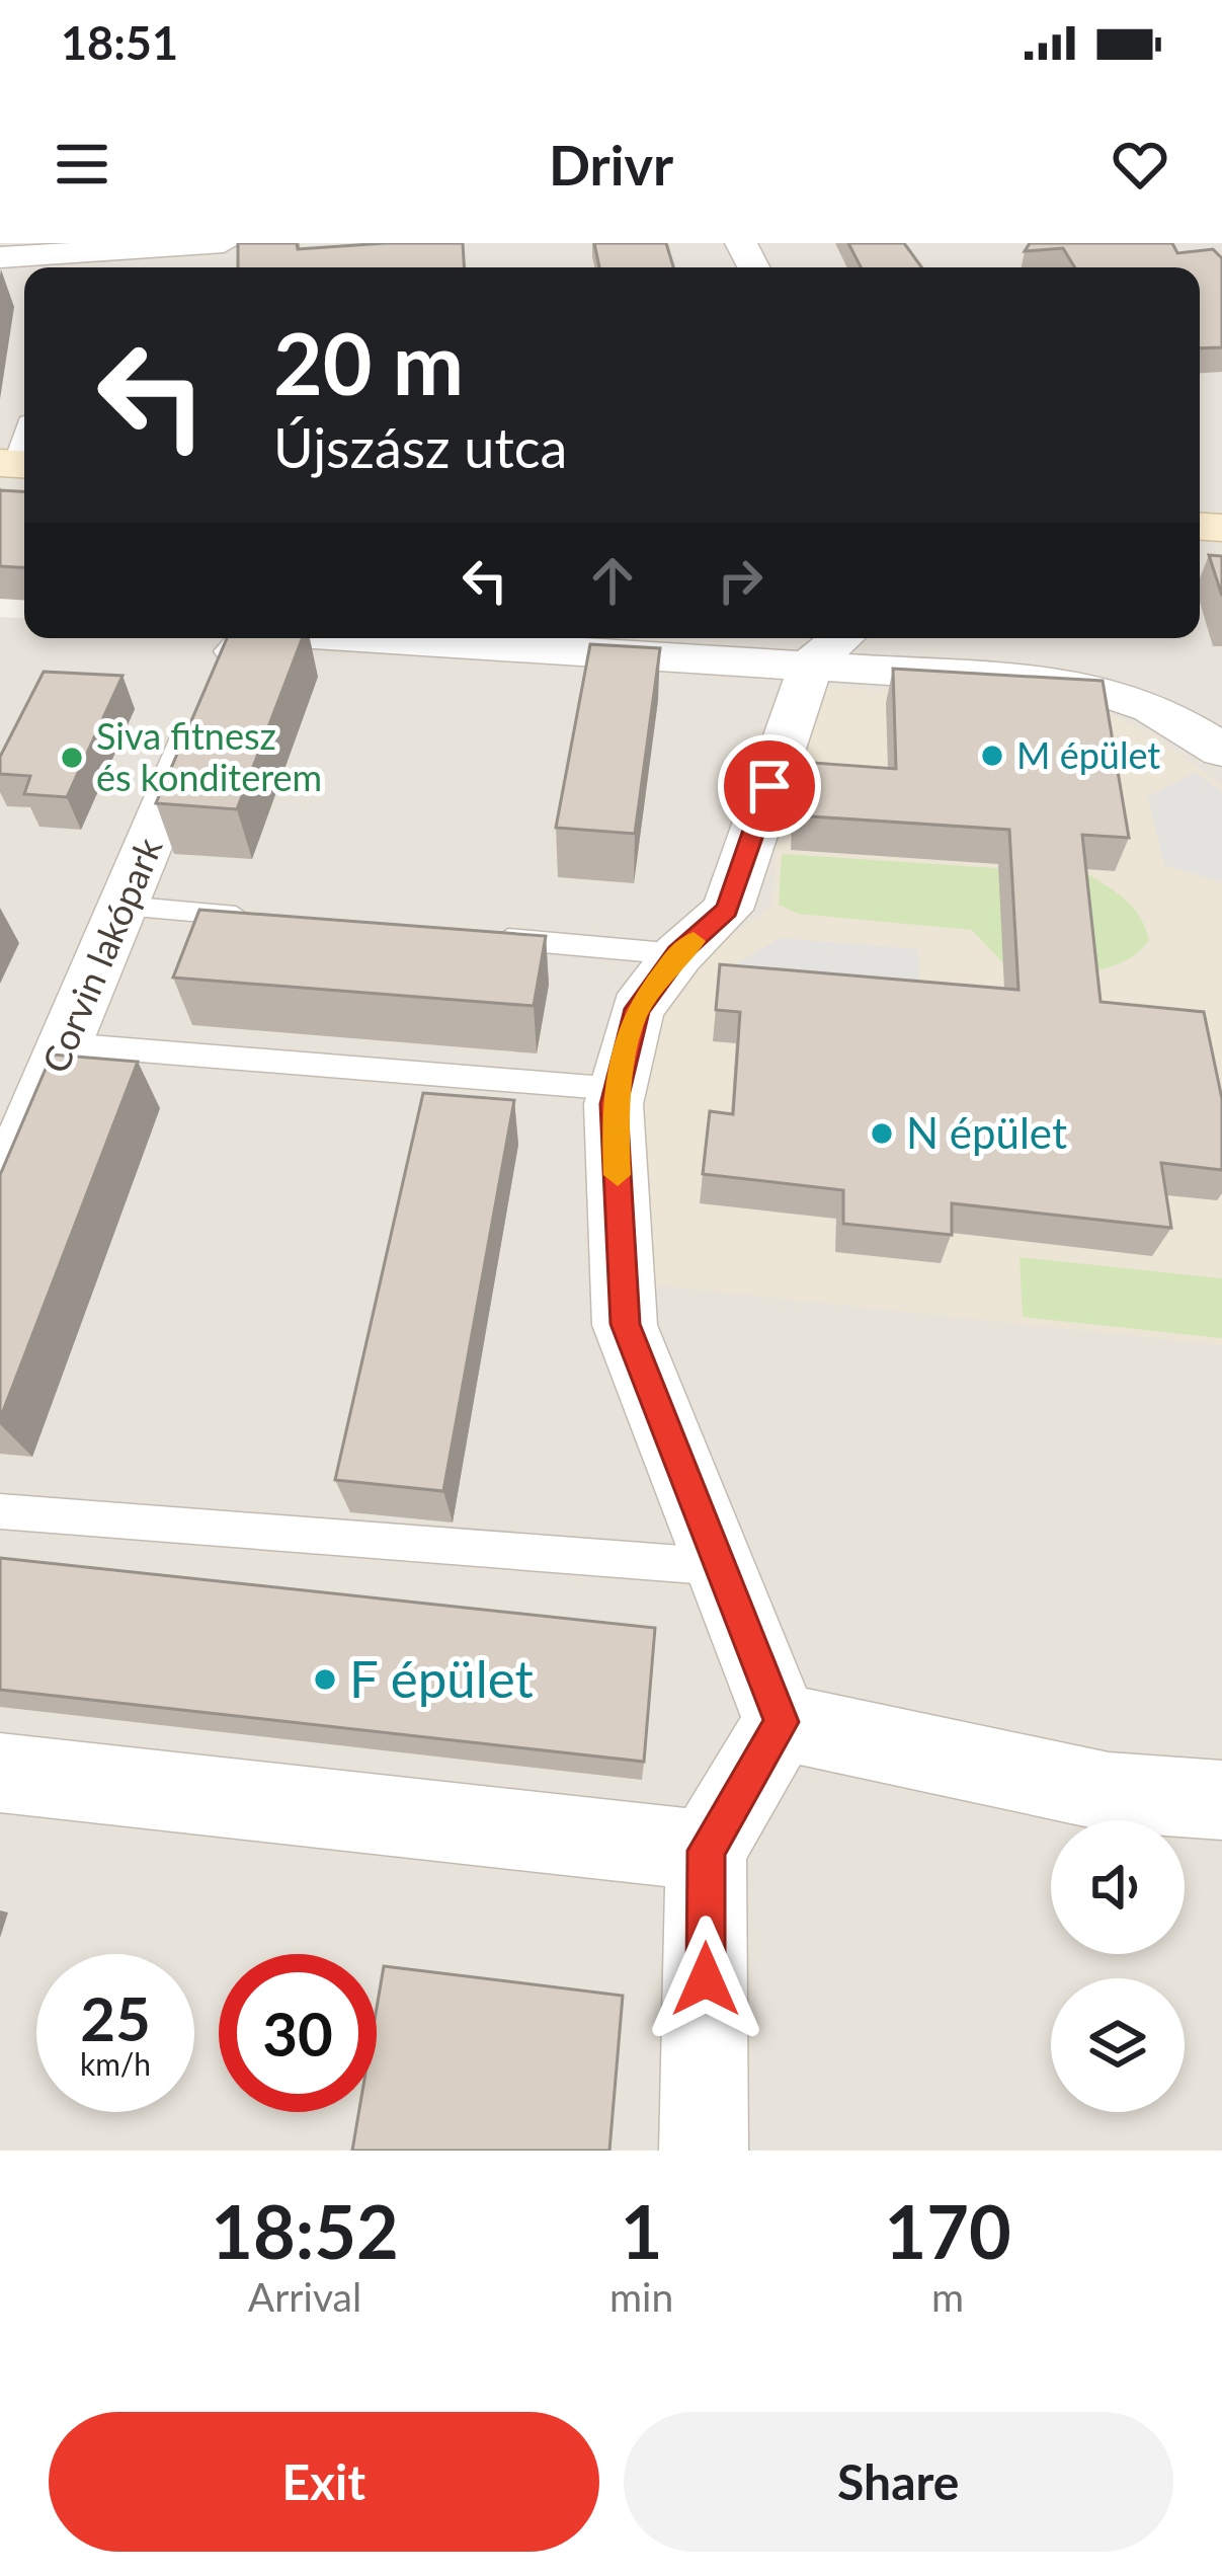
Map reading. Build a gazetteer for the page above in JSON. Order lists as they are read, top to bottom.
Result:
{
  "streets": {
    "street": ["Corvin lakópark"]
  },
  "places": [
    "M épület",
    "Siva fitnesz és konditerem",
    "N épület",
    "F épület"
  ],
  "page": {
    "status": "18:51",
    "header": "Drivr",
    "turn": ["20 m", "Újszász utca"],
    "speed": "25 km/h",
    "limit": "30",
    "eta": [
      "18:52",
      "Arrival",
      "1",
      "min",
      "170",
      "m"
    ],
    "buttons": ["Exit", "Share"]
  }
}
